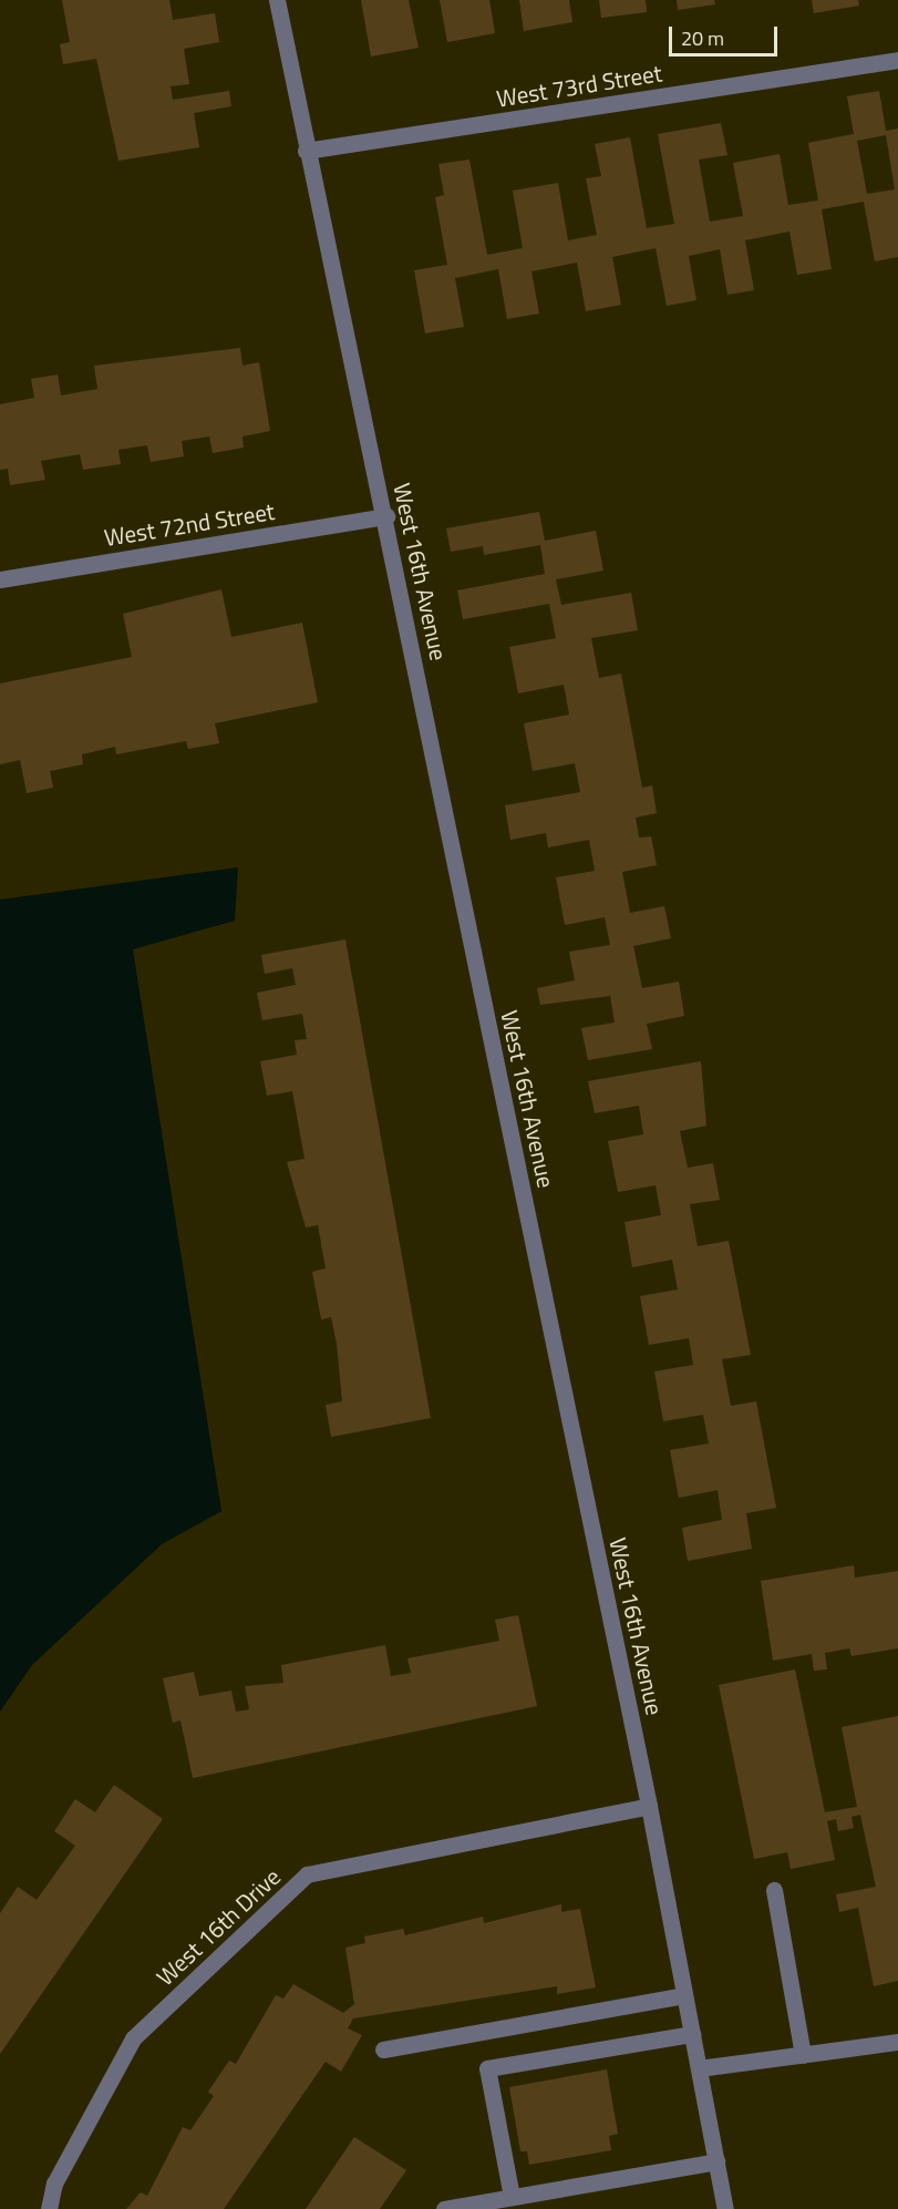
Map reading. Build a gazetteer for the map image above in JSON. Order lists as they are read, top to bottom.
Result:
{
  "streets": {
    "street": [
      "West 73rd Street",
      "West 72nd Street",
      "West 16th Avenue",
      "West 16th Drive"
    ]
  },
  "crossings": [
    ["West 73rd Street", "West 16th Avenue"],
    ["West 72nd Street", "West 16th Avenue"],
    ["West 16th Avenue", "West 16th Drive"]
  ],
  "scale_bar": "20 m"
}
